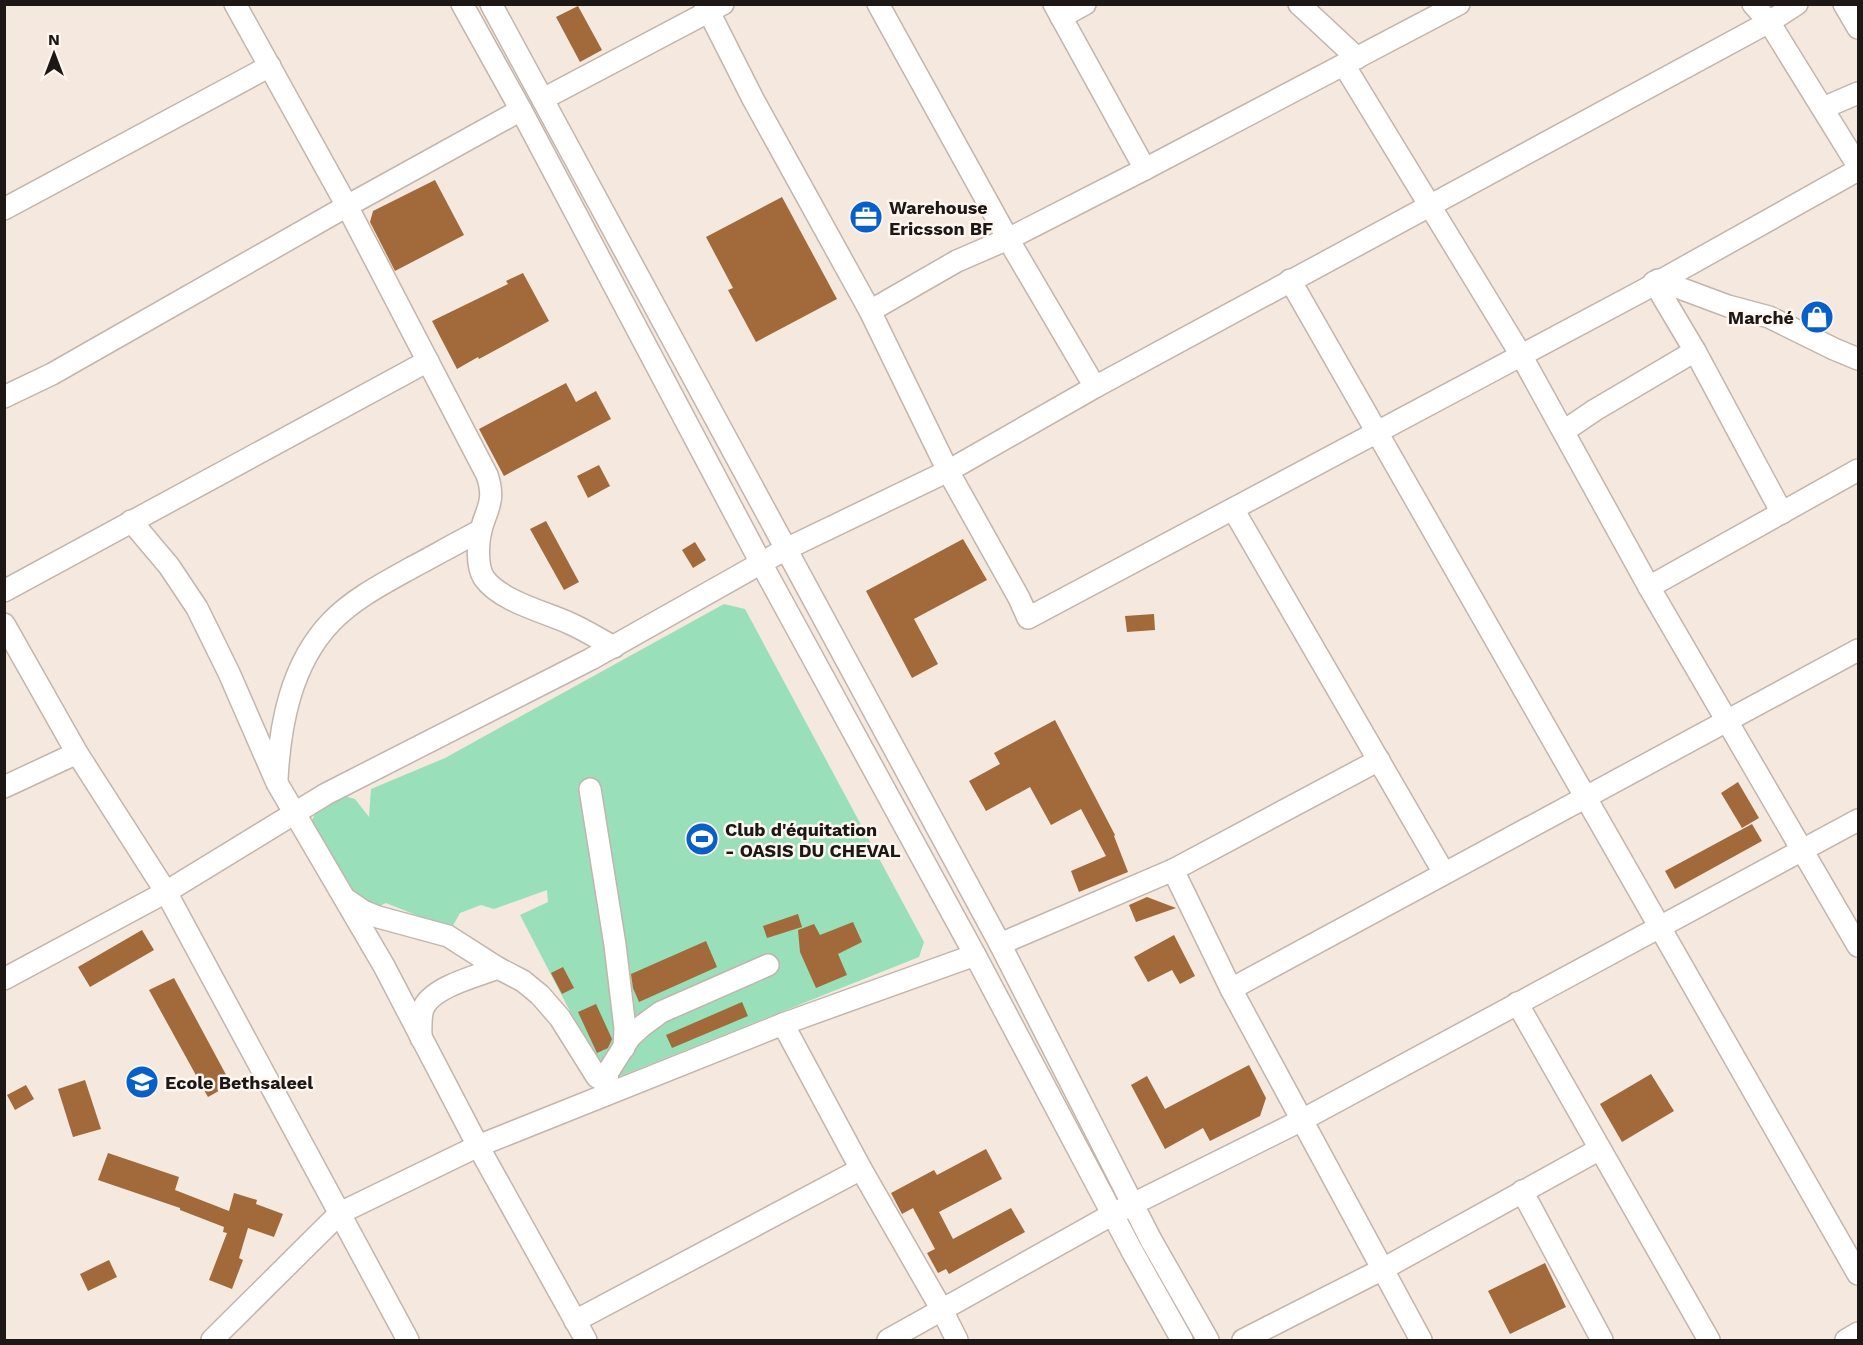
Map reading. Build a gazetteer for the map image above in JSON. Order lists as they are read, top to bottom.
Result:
{
  "places": {
    "office": ["Warehouse Ericsson BF"],
    "shop": ["Marché"],
    "sports": ["Club d'équitation - OASIS DU CHEVAL"],
    "school or university": ["Ecole Bethsaleel"]
  },
  "north": "top"
}
